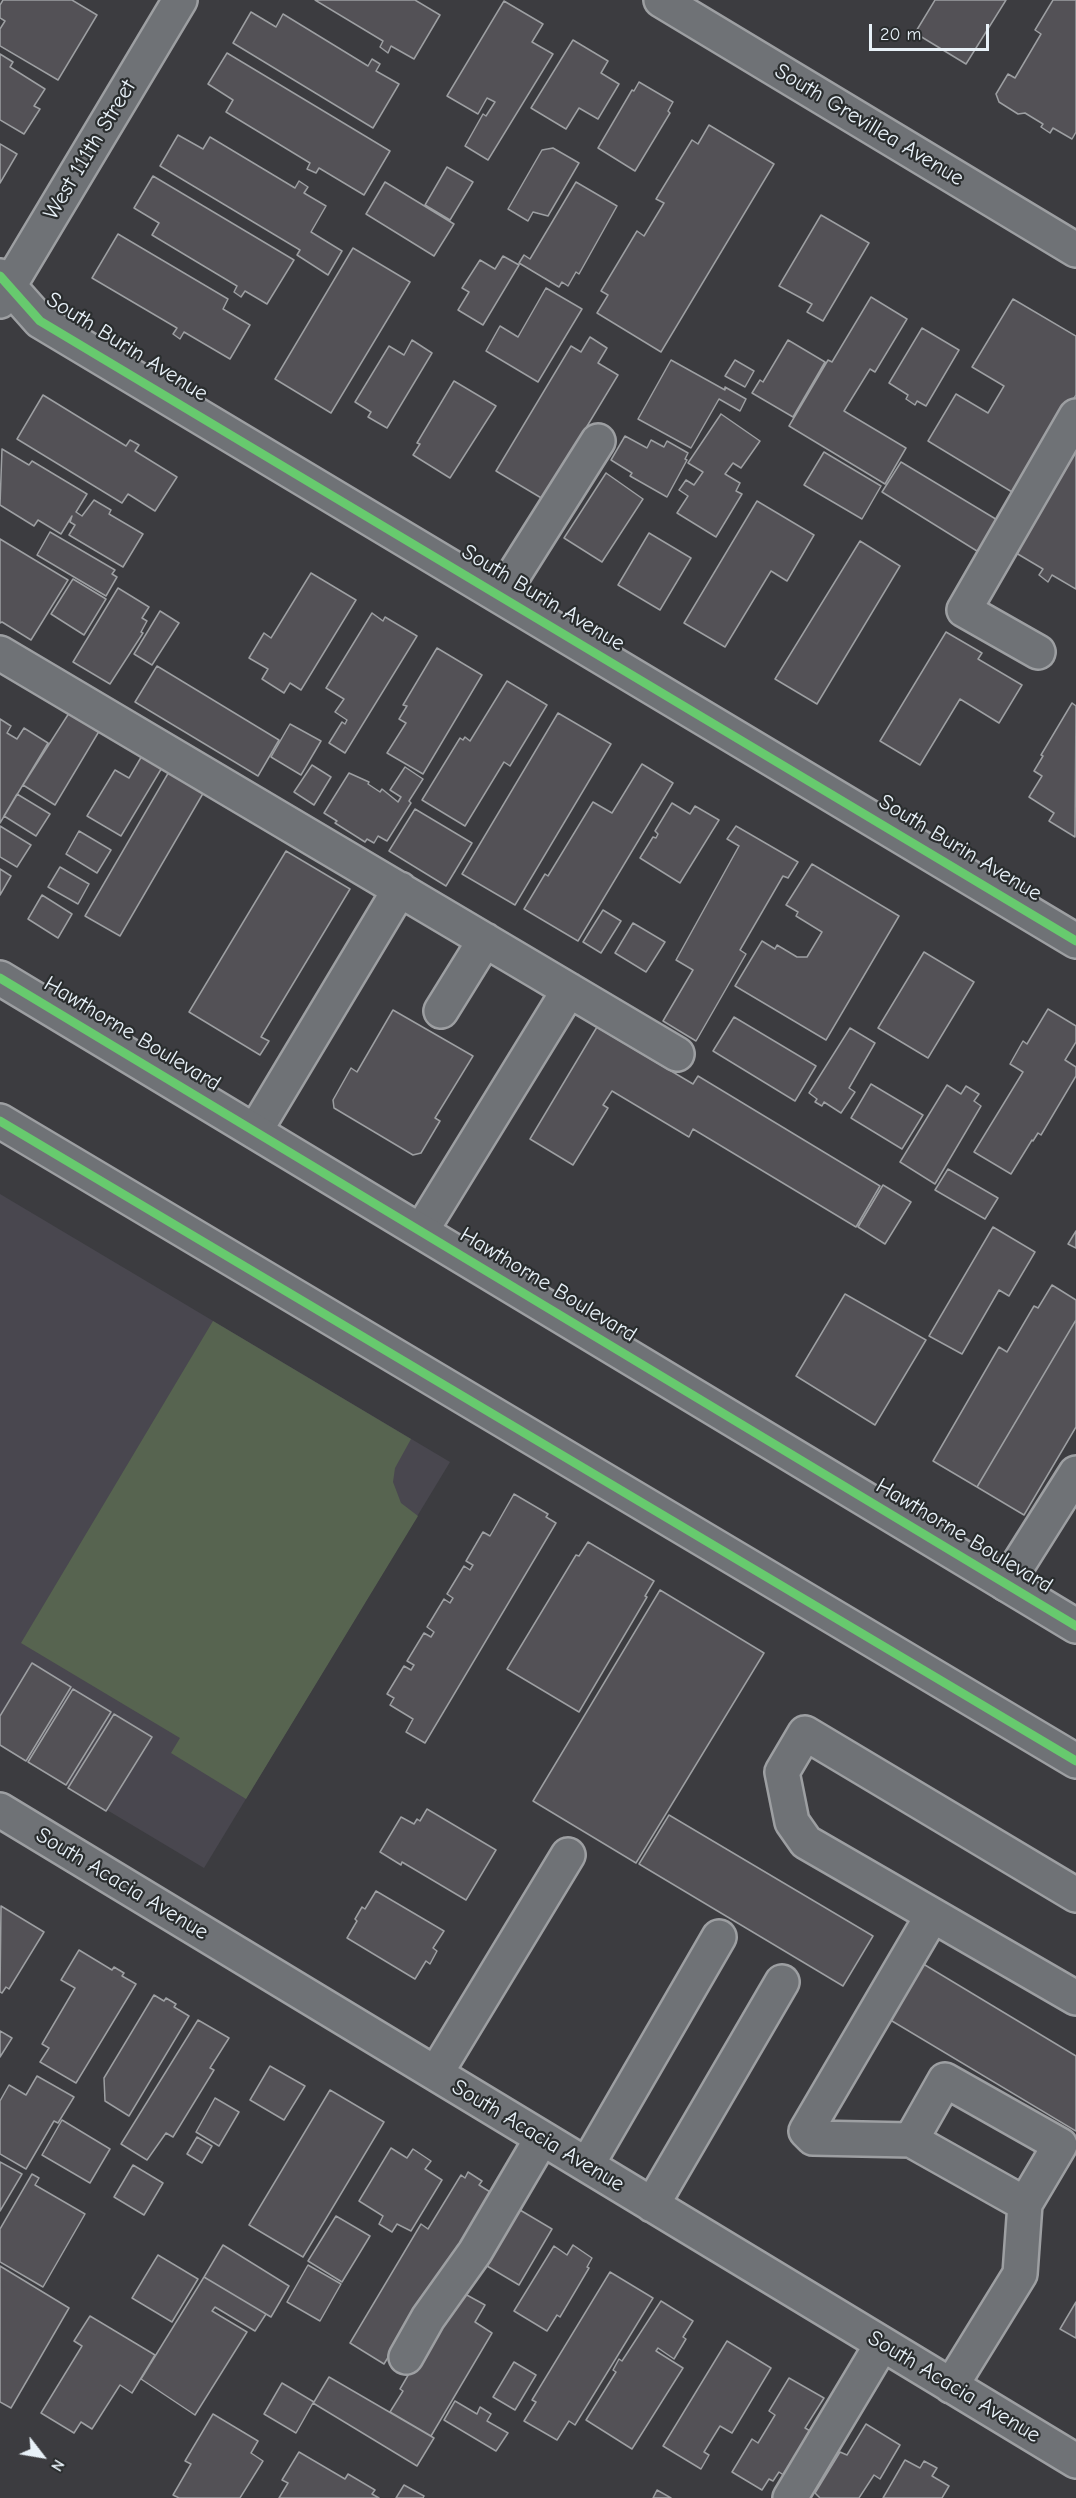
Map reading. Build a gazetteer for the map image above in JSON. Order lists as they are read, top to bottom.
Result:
{
  "streets": {
    "street": [
      "South Grevillea Avenue",
      "West 111th Street",
      "South Burin Avenue",
      "Hawthorne Boulevard",
      "South Acacia Avenue"
    ]
  },
  "crossings": [
    ["West 111th Street", "South Burin Avenue"]
  ],
  "scale_bar": "20 m",
  "north": "bottom right"
}
